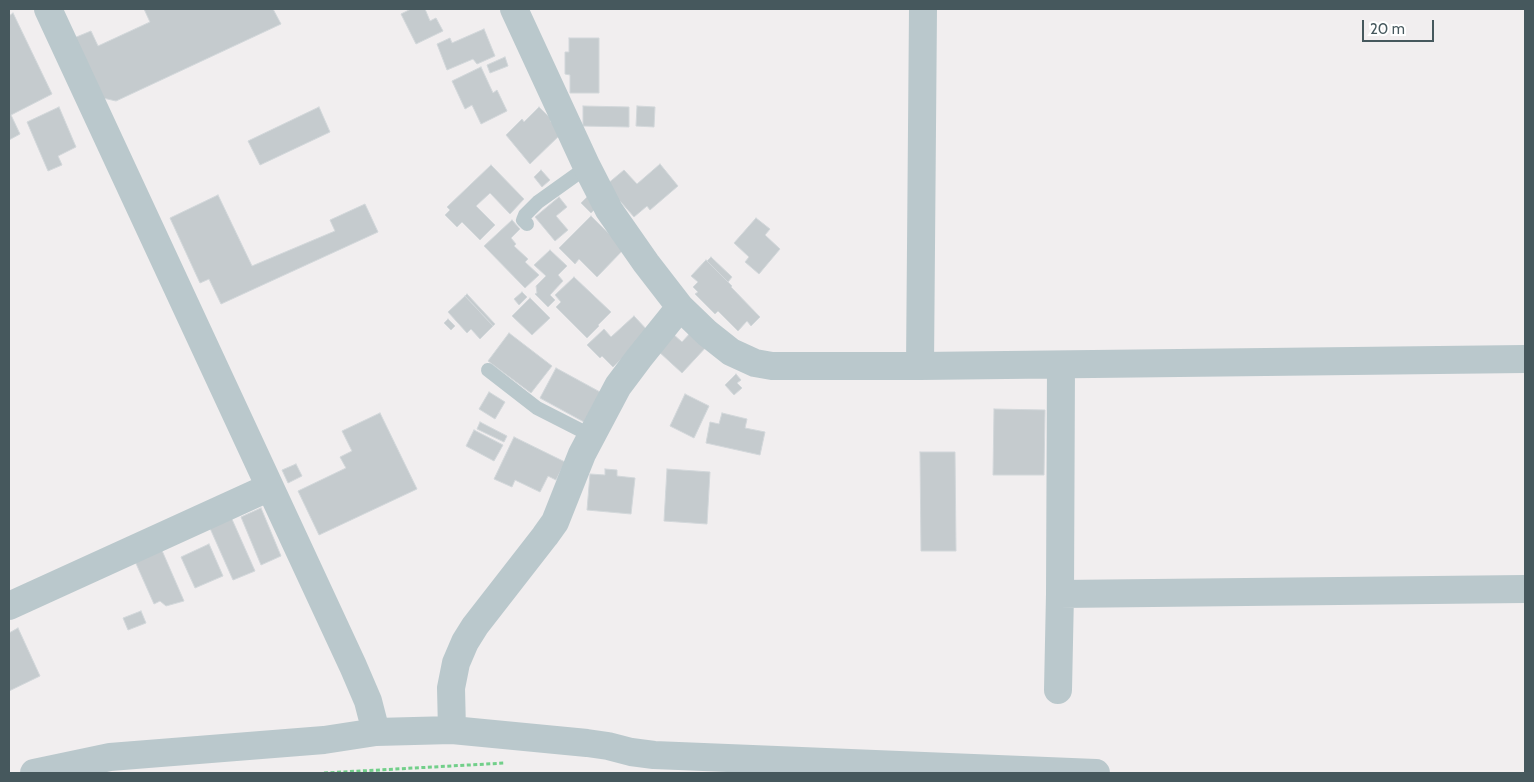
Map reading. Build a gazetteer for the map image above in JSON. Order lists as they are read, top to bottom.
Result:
{
  "scale_bar": "20 m"
}
